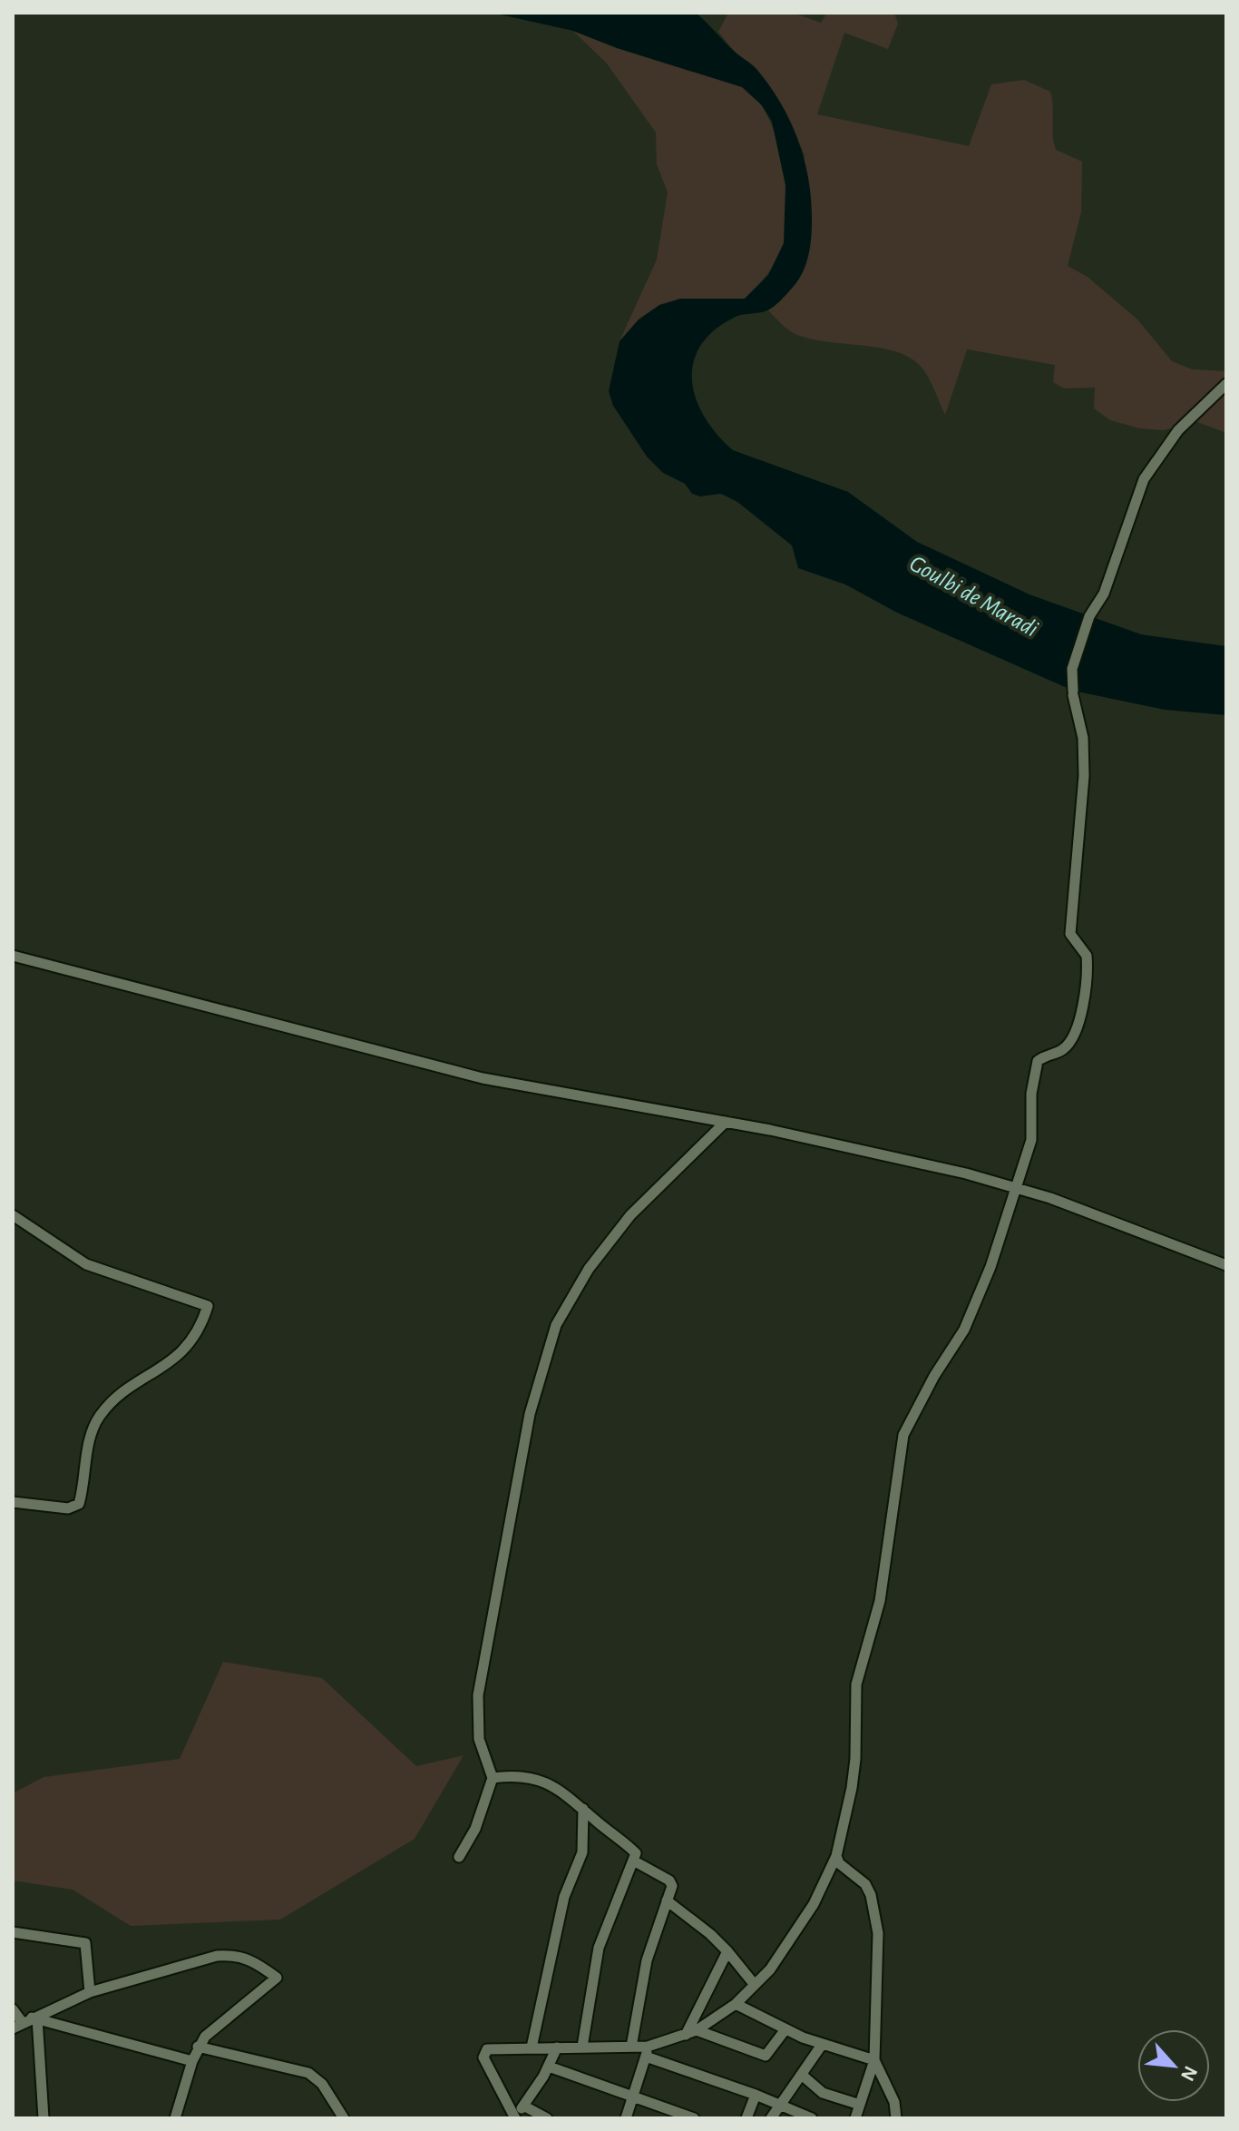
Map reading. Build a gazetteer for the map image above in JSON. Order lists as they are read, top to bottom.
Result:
{
  "water": ["Goulbi de Maradi"],
  "north": "bottom right"
}
